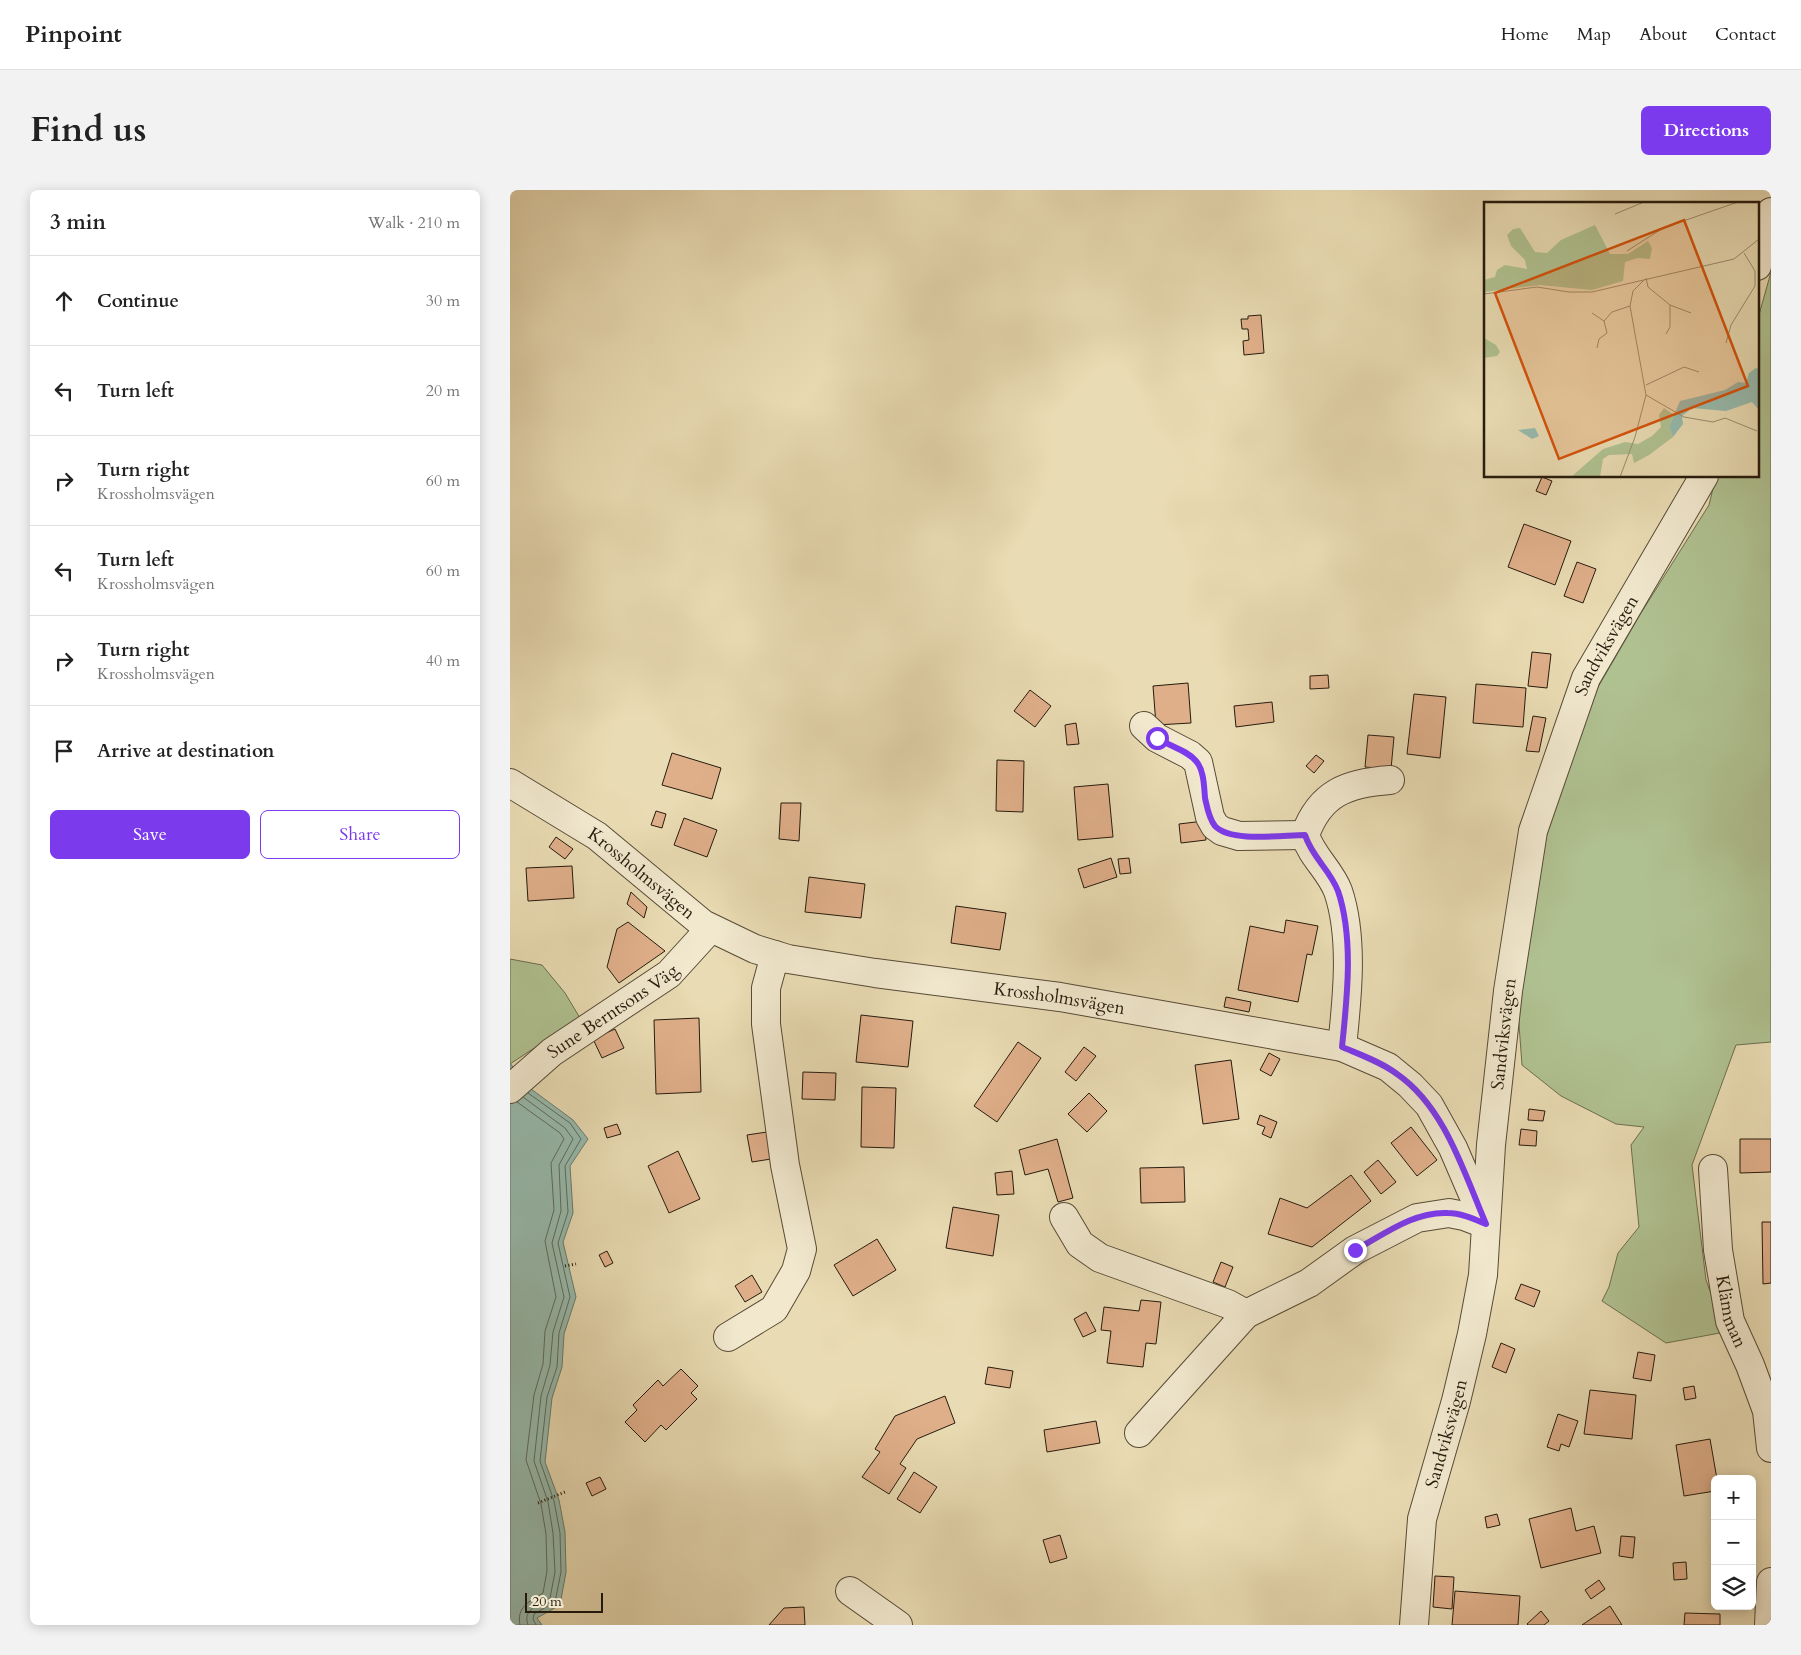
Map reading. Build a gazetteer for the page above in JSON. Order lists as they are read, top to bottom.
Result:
{
  "streets": {
    "street": [
      "Sandviksvägen",
      "Krossholmsvägen",
      "Sune Berntsons Väg",
      "Klämman"
    ]
  },
  "crossings": [
    ["Sandviksvägen", "Krossholmsvägen"],
    ["Krossholmsvägen", "Sune Berntsons Väg"]
  ],
  "scale_bar": "20 m",
  "page": {
    "header": "Pinpoint",
    "nav": [
      "Home",
      "Map",
      "About",
      "Contact"
    ],
    "title": "Find us",
    "buttons": [
      "Directions",
      ["Save", "Share"]
    ],
    "heading": ["3 min", "Walk · 210 m"],
    "list": [
      ["Continue", "30 m"],
      ["Turn left", "20 m"],
      ["Turn right", "Krossholmsvägen", "60 m"],
      ["Turn left", "Krossholmsvägen", "60 m"],
      ["Turn right", "Krossholmsvägen", "40 m"],
      "Arrive at destination"
    ],
    "map_buttons": ["+", "−"],
    "scale": "20 m"
  }
}
